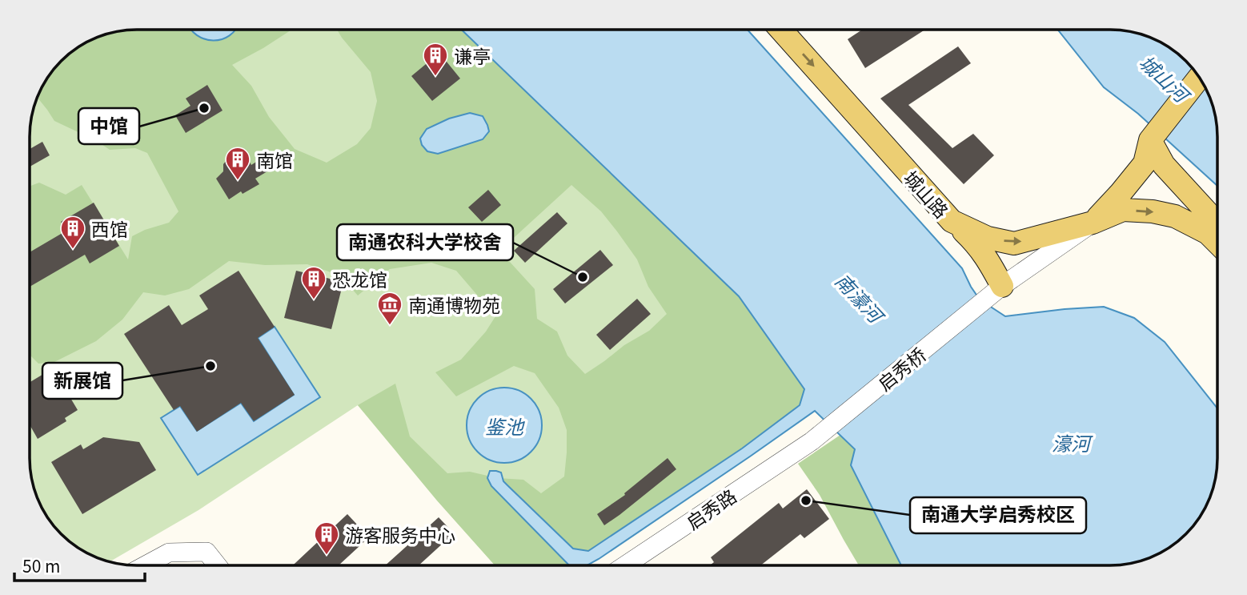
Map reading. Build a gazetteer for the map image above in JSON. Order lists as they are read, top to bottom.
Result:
{
  "streets": {
    "main road": ["城山路"],
    "street": ["启秀桥", "启秀路"]
  },
  "crossings": [
    ["启秀桥", "启秀路"]
  ],
  "one_way": ["城山路"],
  "water": [
    "城山河",
    "南濠河",
    "鉴池",
    "濠河"
  ],
  "places": {
    "building": [
      "谦亭",
      "南馆",
      "西馆",
      "恐龙馆",
      "游客服务中心"
    ],
    "other": [
      "中馆",
      "南通农科大学校舍",
      "新展馆",
      "南通大学启秀校区"
    ],
    "museum": ["南通博物苑"]
  },
  "scale_bar": "50 m"
}
